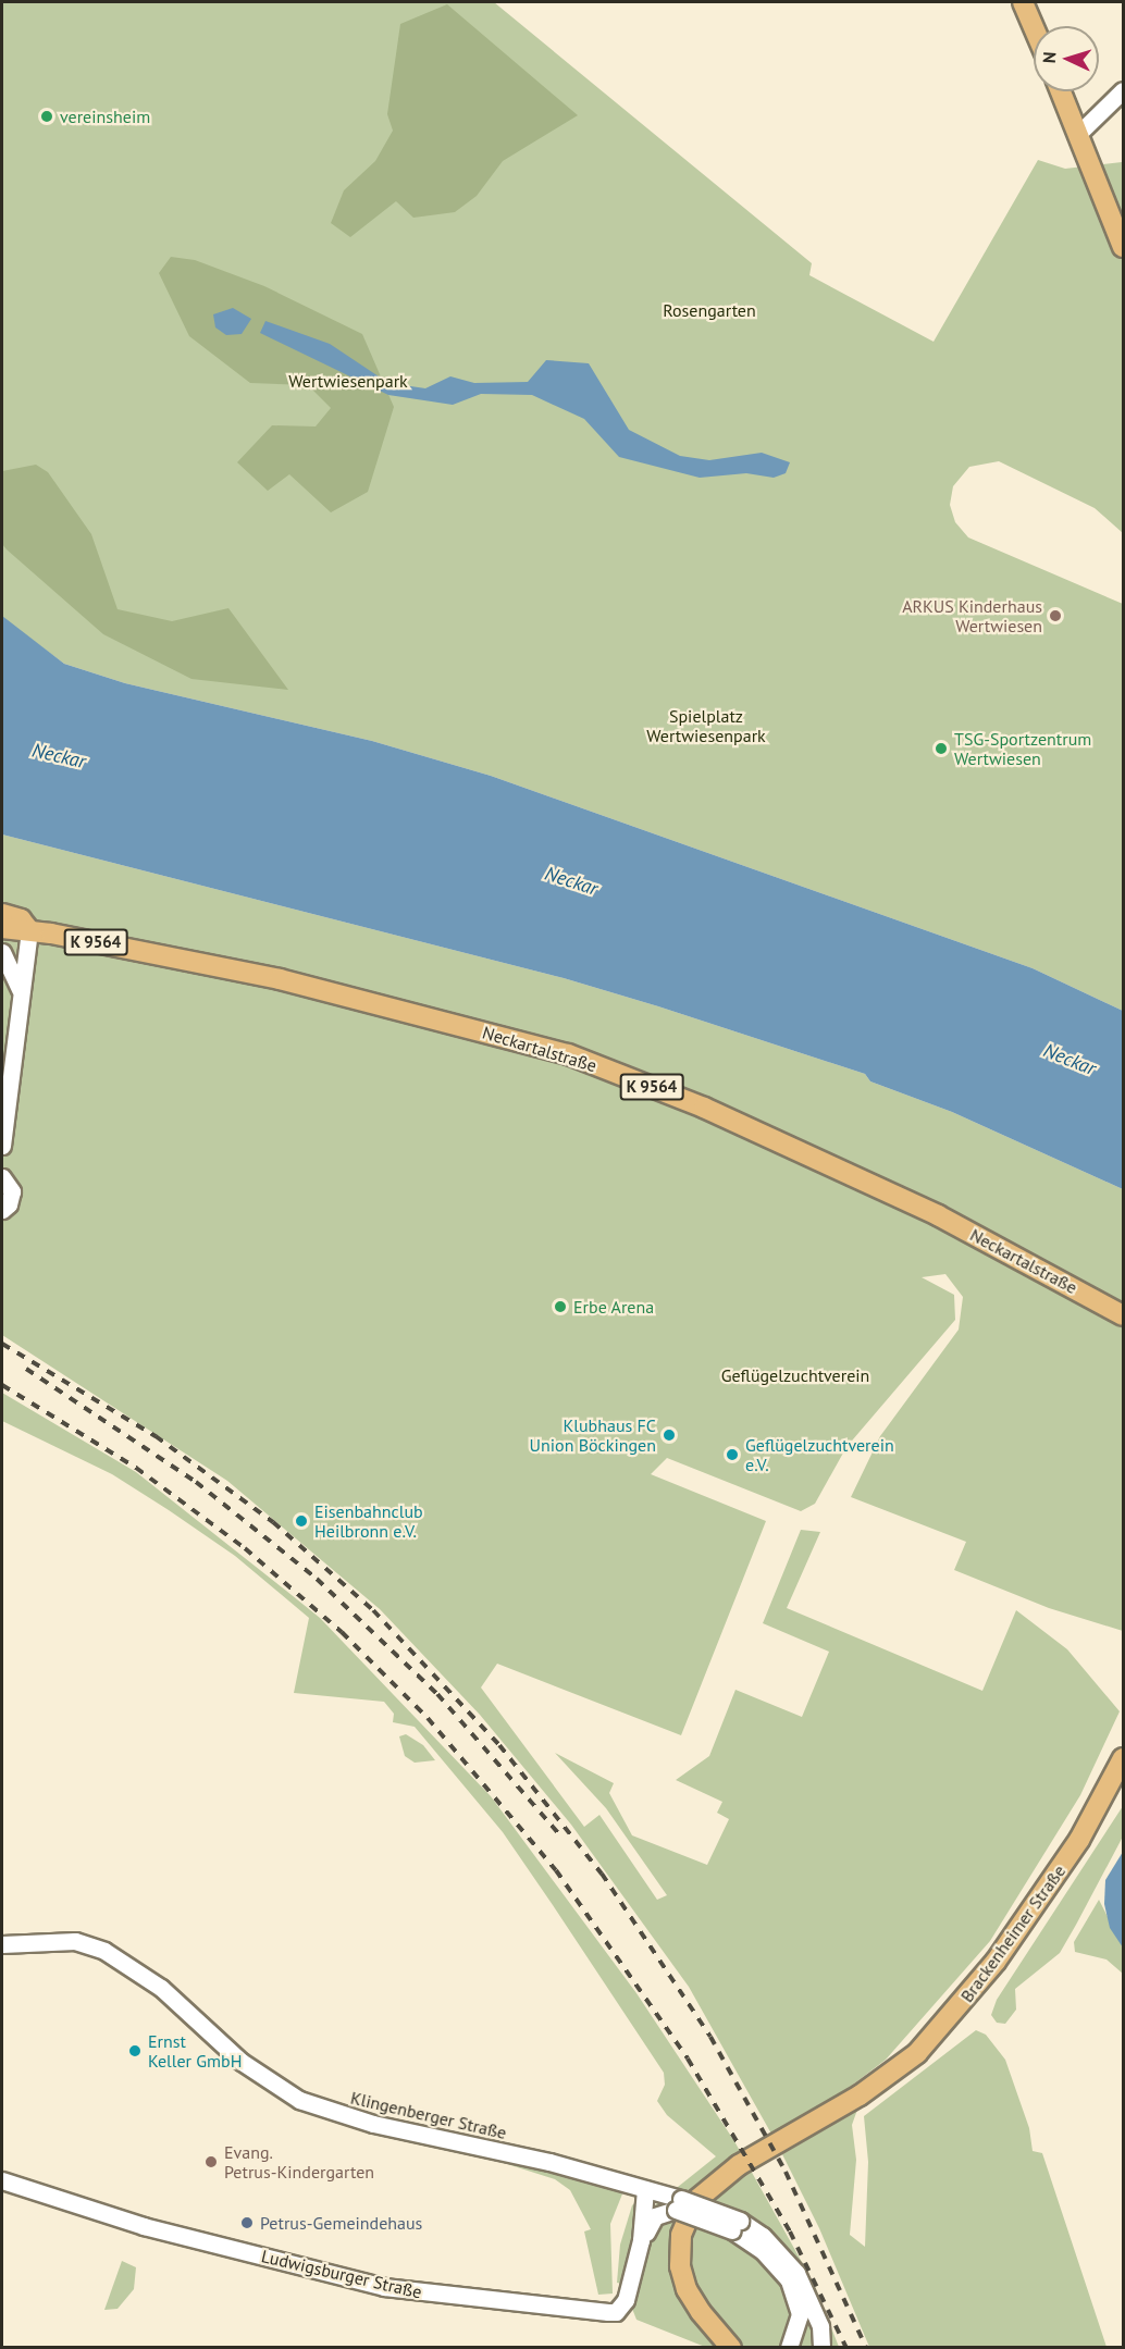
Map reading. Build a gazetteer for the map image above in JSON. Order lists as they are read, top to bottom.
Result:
{
  "streets": {
    "main road": ["K 9564", "Neckartalstraße", "Brackenheimer Straße"],
    "street": ["Klingenberger Straße", "Ludwigsburger Straße"]
  },
  "crossings": [
    ["Klingenberger Straße", "Ludwigsburger Straße"]
  ],
  "water": ["Neckar"],
  "parks": [
    "Rosengarten",
    "Wertwiesenpark",
    "Spielplatz Wertwiesenpark",
    "Geflügelzuchtverein"
  ],
  "places": [
    "vereinsheim",
    "ARKUS Kinderhaus Wertwiesen",
    "TSG-Sportzentrum Wertwiesen",
    "Erbe Arena",
    "Klubhaus FC Union Böckingen",
    "Geflügelzuchtverein e.V.",
    "Eisenbahnclub Heilbronn e.V.",
    "Ernst Keller GmbH",
    "Evang. Petrus-Kindergarten",
    "Petrus-Gemeindehaus"
  ],
  "north": "left"
}
